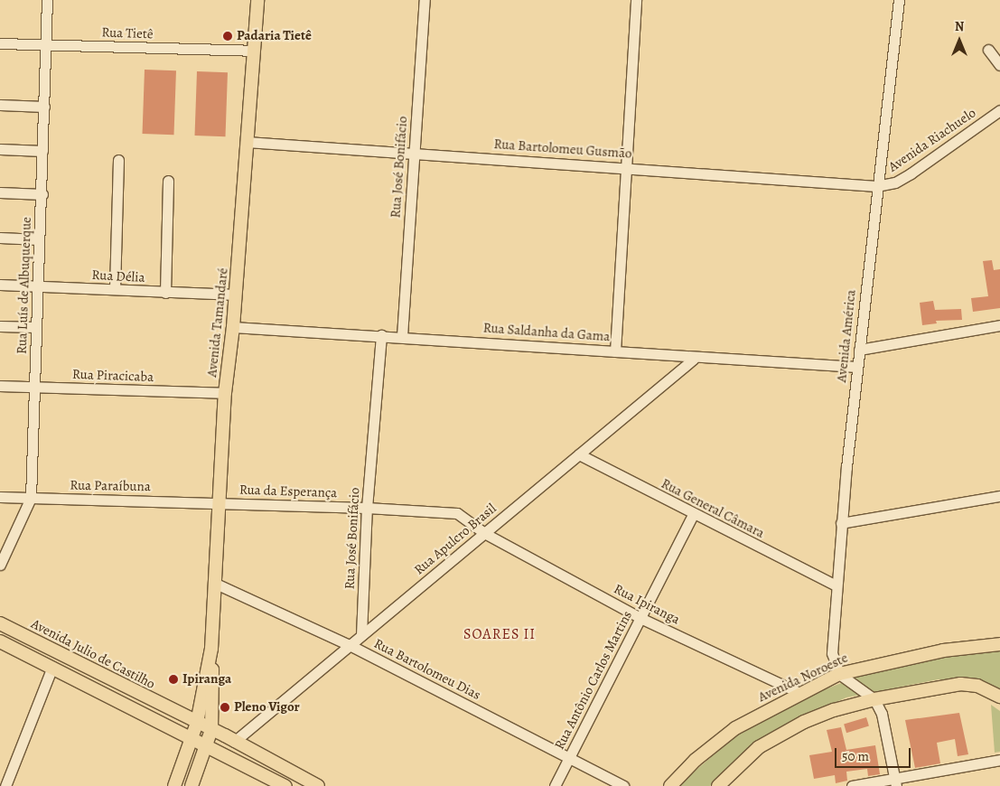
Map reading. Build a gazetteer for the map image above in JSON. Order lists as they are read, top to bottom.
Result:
{
  "streets": {
    "main road": ["Avenida Tamandaré", "Avenida Julio de Castilho", "Avenida Noroeste"],
    "street": [
      "Rua Tietê",
      "Avenida Riachuelo",
      "Rua Bartolomeu Gusmão",
      "Rua José Bonifácio",
      "Rua Délia",
      "Rua Luís de Albuquerque",
      "Rua Saldanha da Gama",
      "Avenida América",
      "Rua Piracicaba",
      "Rua Paraíbuna",
      "Rua da Esperança",
      "Rua General Câmara",
      "Rua Apulcro Brasil",
      "Rua Ipiranga",
      "Rua Bartolomeu Dias",
      "Rua Antônio Carlos Martins"
    ]
  },
  "crossings": [
    ["Rua Tietê", "Rua Luís de Albuquerque"],
    ["Rua Tietê", "Avenida Tamandaré"],
    ["Avenida Riachuelo", "Rua Bartolomeu Gusmão"],
    ["Avenida Riachuelo", "Avenida América"],
    ["Rua Bartolomeu Gusmão", "Rua José Bonifácio"],
    ["Rua Bartolomeu Gusmão", "Avenida Tamandaré"],
    ["Rua Bartolomeu Gusmão", "Avenida América"],
    ["Rua José Bonifácio", "Rua Saldanha da Gama"],
    ["Rua José Bonifácio", "Rua da Esperança"],
    ["Rua José Bonifácio", "Rua Apulcro Brasil"],
    ["Rua Délia", "Rua Luís de Albuquerque"],
    ["Rua Délia", "Avenida Tamandaré"],
    ["Rua Luís de Albuquerque", "Rua Piracicaba"],
    ["Rua Luís de Albuquerque", "Rua Paraíbuna"],
    ["Avenida Tamandaré", "Rua Saldanha da Gama"],
    ["Avenida Tamandaré", "Rua Piracicaba"],
    ["Avenida Tamandaré", "Rua Paraíbuna"],
    ["Avenida Tamandaré", "Rua da Esperança"],
    ["Avenida Tamandaré", "Avenida Julio de Castilho"],
    ["Avenida Tamandaré", "Rua Bartolomeu Dias"],
    ["Rua Saldanha da Gama", "Avenida América"],
    ["Rua Saldanha da Gama", "Rua Apulcro Brasil"],
    ["Avenida América", "Rua General Câmara"],
    ["Avenida América", "Avenida Noroeste"],
    ["Rua Paraíbuna", "Rua da Esperança"],
    ["Rua da Esperança", "Rua Apulcro Brasil"],
    ["Rua da Esperança", "Rua Ipiranga"],
    ["Rua General Câmara", "Rua Apulcro Brasil"],
    ["Rua General Câmara", "Rua Antônio Carlos Martins"],
    ["Rua Apulcro Brasil", "Rua Ipiranga"],
    ["Rua Apulcro Brasil", "Avenida Julio de Castilho"],
    ["Rua Apulcro Brasil", "Rua Bartolomeu Dias"],
    ["Rua Ipiranga", "Avenida Noroeste"],
    ["Rua Ipiranga", "Rua Antônio Carlos Martins"],
    ["Rua Bartolomeu Dias", "Rua Antônio Carlos Martins"]
  ],
  "districts": ["SOARES II"],
  "places": ["Padaria Tietê", "Ipiranga", "Pleno Vigor"],
  "scale_bar": "50 m",
  "north": "top"
}
